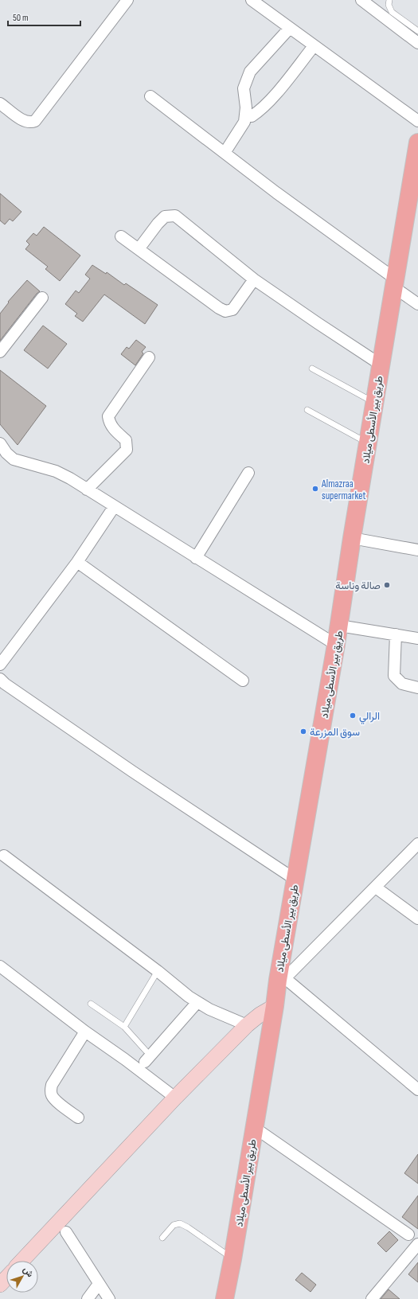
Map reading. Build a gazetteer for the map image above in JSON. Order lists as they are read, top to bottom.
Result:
{
  "streets": {
    "main road": ["طريق بير الأسطى ميلاد"]
  },
  "places": [
    "Almazraa supermarket",
    "صالة وناسة",
    "الرالي",
    "سوق المزرعة"
  ],
  "scale_bar": "50 m",
  "north": "top right"
}
